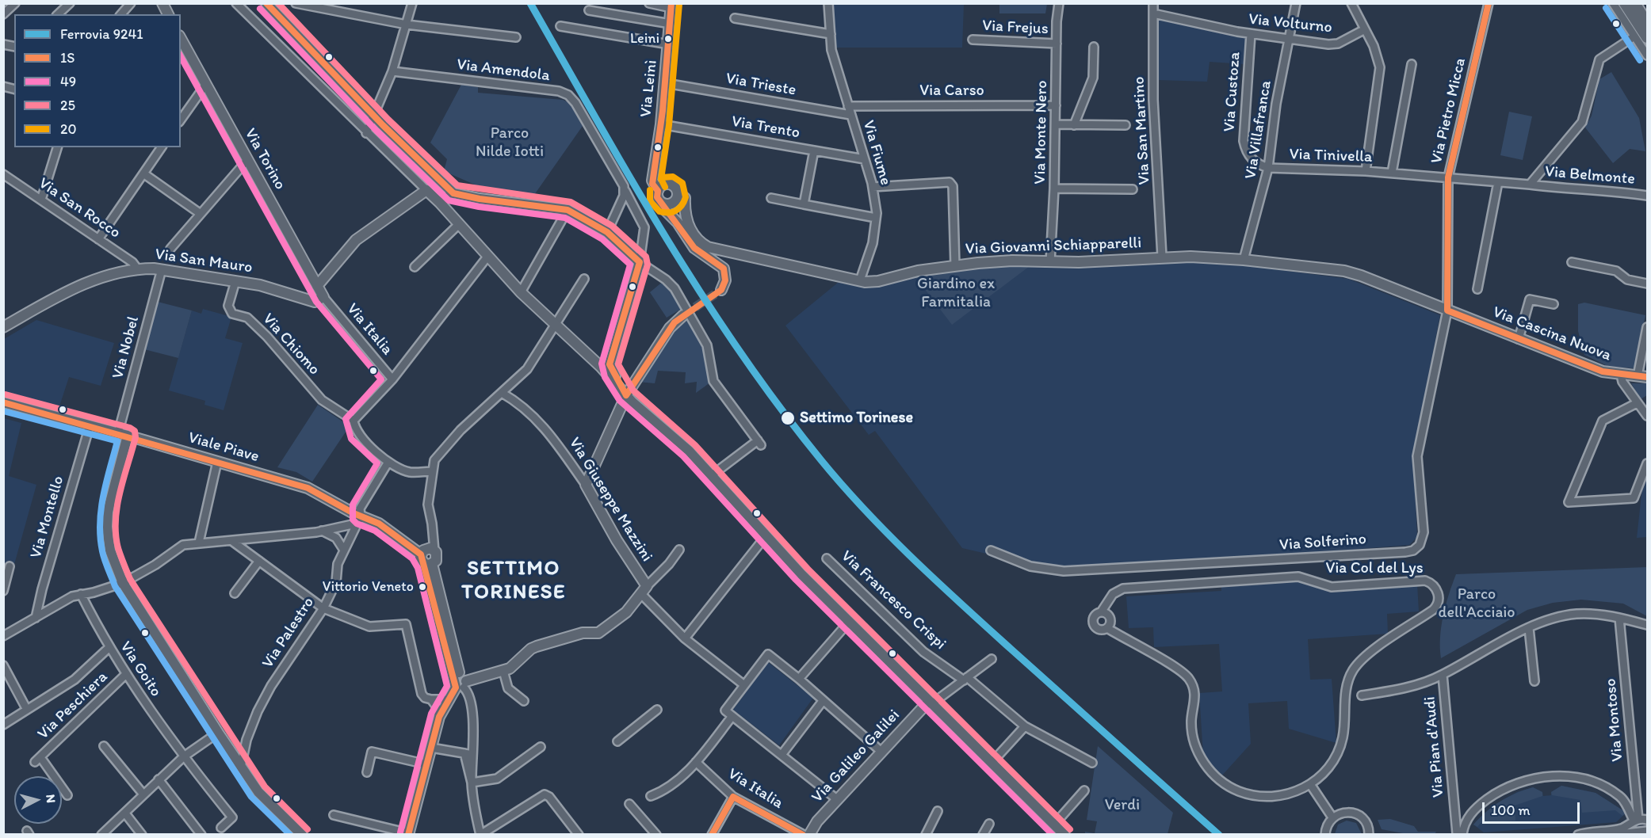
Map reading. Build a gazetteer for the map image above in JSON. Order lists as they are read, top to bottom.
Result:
{
  "streets": {
    "street": [
      "Via Volturno",
      "Via Frejus",
      "Via Amendola",
      "Via Trieste",
      "Via Leinì",
      "Via Carso",
      "Via Custoza",
      "Via Pietro Micca",
      "Via Trento",
      "Via Villafranca",
      "Via San Martino",
      "Via Monte Nero",
      "Via Fiume",
      "Via Tinivella",
      "Via Torino",
      "Via Belmonte",
      "Via San Rocco",
      "Via Giovanni Schiapparelli",
      "Via San Mauro",
      "Via Italia",
      "Via Cascina Nuova",
      "Via Chiomo",
      "Via Nobel",
      "Viale Piave",
      "Via Giuseppe Mazzini",
      "Via Montello",
      "Via Solferino",
      "Via Col del Lys",
      "Via Francesco Crispi",
      "Via Palestro",
      "Via Goito",
      "Via Peschiera",
      "Via Montoso",
      "Via Pian d'Audi",
      "Via Galileo Galilei"
    ]
  },
  "crossings": [
    ["Via Volturno", "Via Custoza"],
    ["Via Volturno", "Via Villafranca"],
    ["Via Volturno", "Via San Martino"],
    ["Via Frejus", "Via Monte Nero"],
    ["Via Trieste", "Via Leinì"],
    ["Via Trieste", "Via Fiume"],
    ["Via Leinì", "Via Trento"],
    ["Via Leinì", "Via Giovanni Schiapparelli"],
    ["Via Carso", "Via Monte Nero"],
    ["Via Carso", "Via Fiume"],
    ["Via Custoza", "Via Villafranca"],
    ["Via Custoza", "Via Tinivella"],
    ["Via Pietro Micca", "Via Tinivella"],
    ["Via Pietro Micca", "Via Giovanni Schiapparelli"],
    ["Via Pietro Micca", "Via Cascina Nuova"],
    ["Via Pietro Micca", "Via Solferino"],
    ["Via Trento", "Via Fiume"],
    ["Via Villafranca", "Via Tinivella"],
    ["Via Villafranca", "Via Giovanni Schiapparelli"],
    ["Via San Martino", "Via Giovanni Schiapparelli"],
    ["Via Monte Nero", "Via Giovanni Schiapparelli"],
    ["Via Fiume", "Via Giovanni Schiapparelli"],
    ["Via Tinivella", "Via Belmonte"],
    ["Via Torino", "Via San Mauro"],
    ["Via Torino", "Via Italia"],
    ["Via San Rocco", "Via San Mauro"],
    ["Via Giovanni Schiapparelli", "Via Cascina Nuova"],
    ["Via Giovanni Schiapparelli", "Via Solferino"],
    ["Via San Mauro", "Via Italia"],
    ["Via San Mauro", "Via Chiomo"],
    ["Via San Mauro", "Via Nobel"],
    ["Via Cascina Nuova", "Via Solferino"],
    ["Via Nobel", "Viale Piave"],
    ["Viale Piave", "Via Montello"],
    ["Viale Piave", "Via Palestro"],
    ["Via Goito", "Via Peschiera"]
  ],
  "districts": ["SETTIMO TORINESE"],
  "parks": [
    "Parco Nilde Iotti",
    "Giardino ex Farmitalia",
    "Parco dell'Acciaio",
    "Verdi"
  ],
  "places": ["Leini", "Settimo Torinese", "Vittorio Veneto"],
  "lines": [
    "rail line 9241",
    "transit line 1S",
    "transit line 25",
    "transit line 20",
    "transit line 49"
  ],
  "legend": [
    "Ferrovia 9241",
    "1S",
    "49",
    "25",
    "20"
  ],
  "scale_bar": "100 m",
  "north": "right"
}
